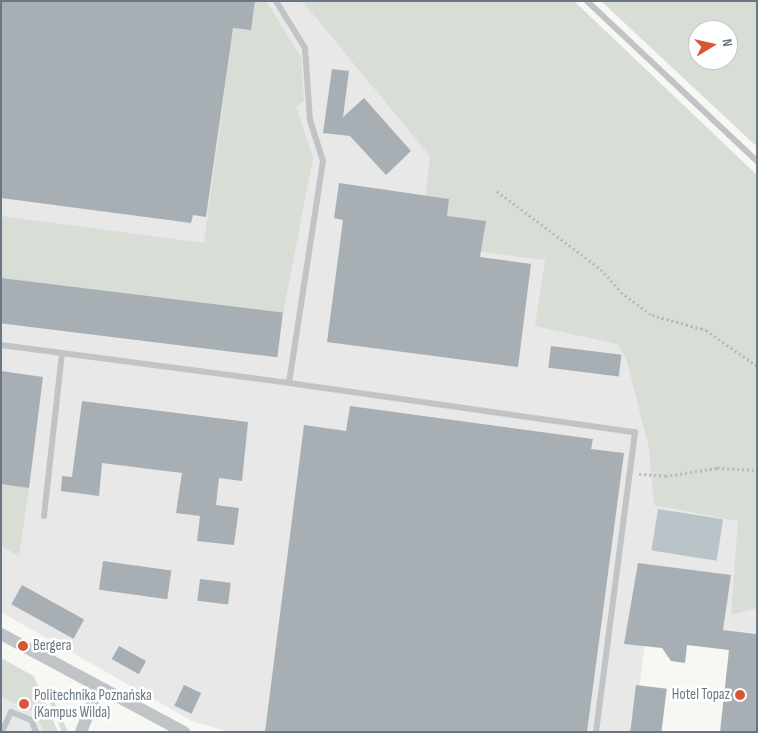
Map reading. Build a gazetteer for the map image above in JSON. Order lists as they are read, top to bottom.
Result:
{
  "places": ["Bergera", "Hotel Topaz", "Politechnika Poznańska (Kampus Wilda)"],
  "north": "right"
}
